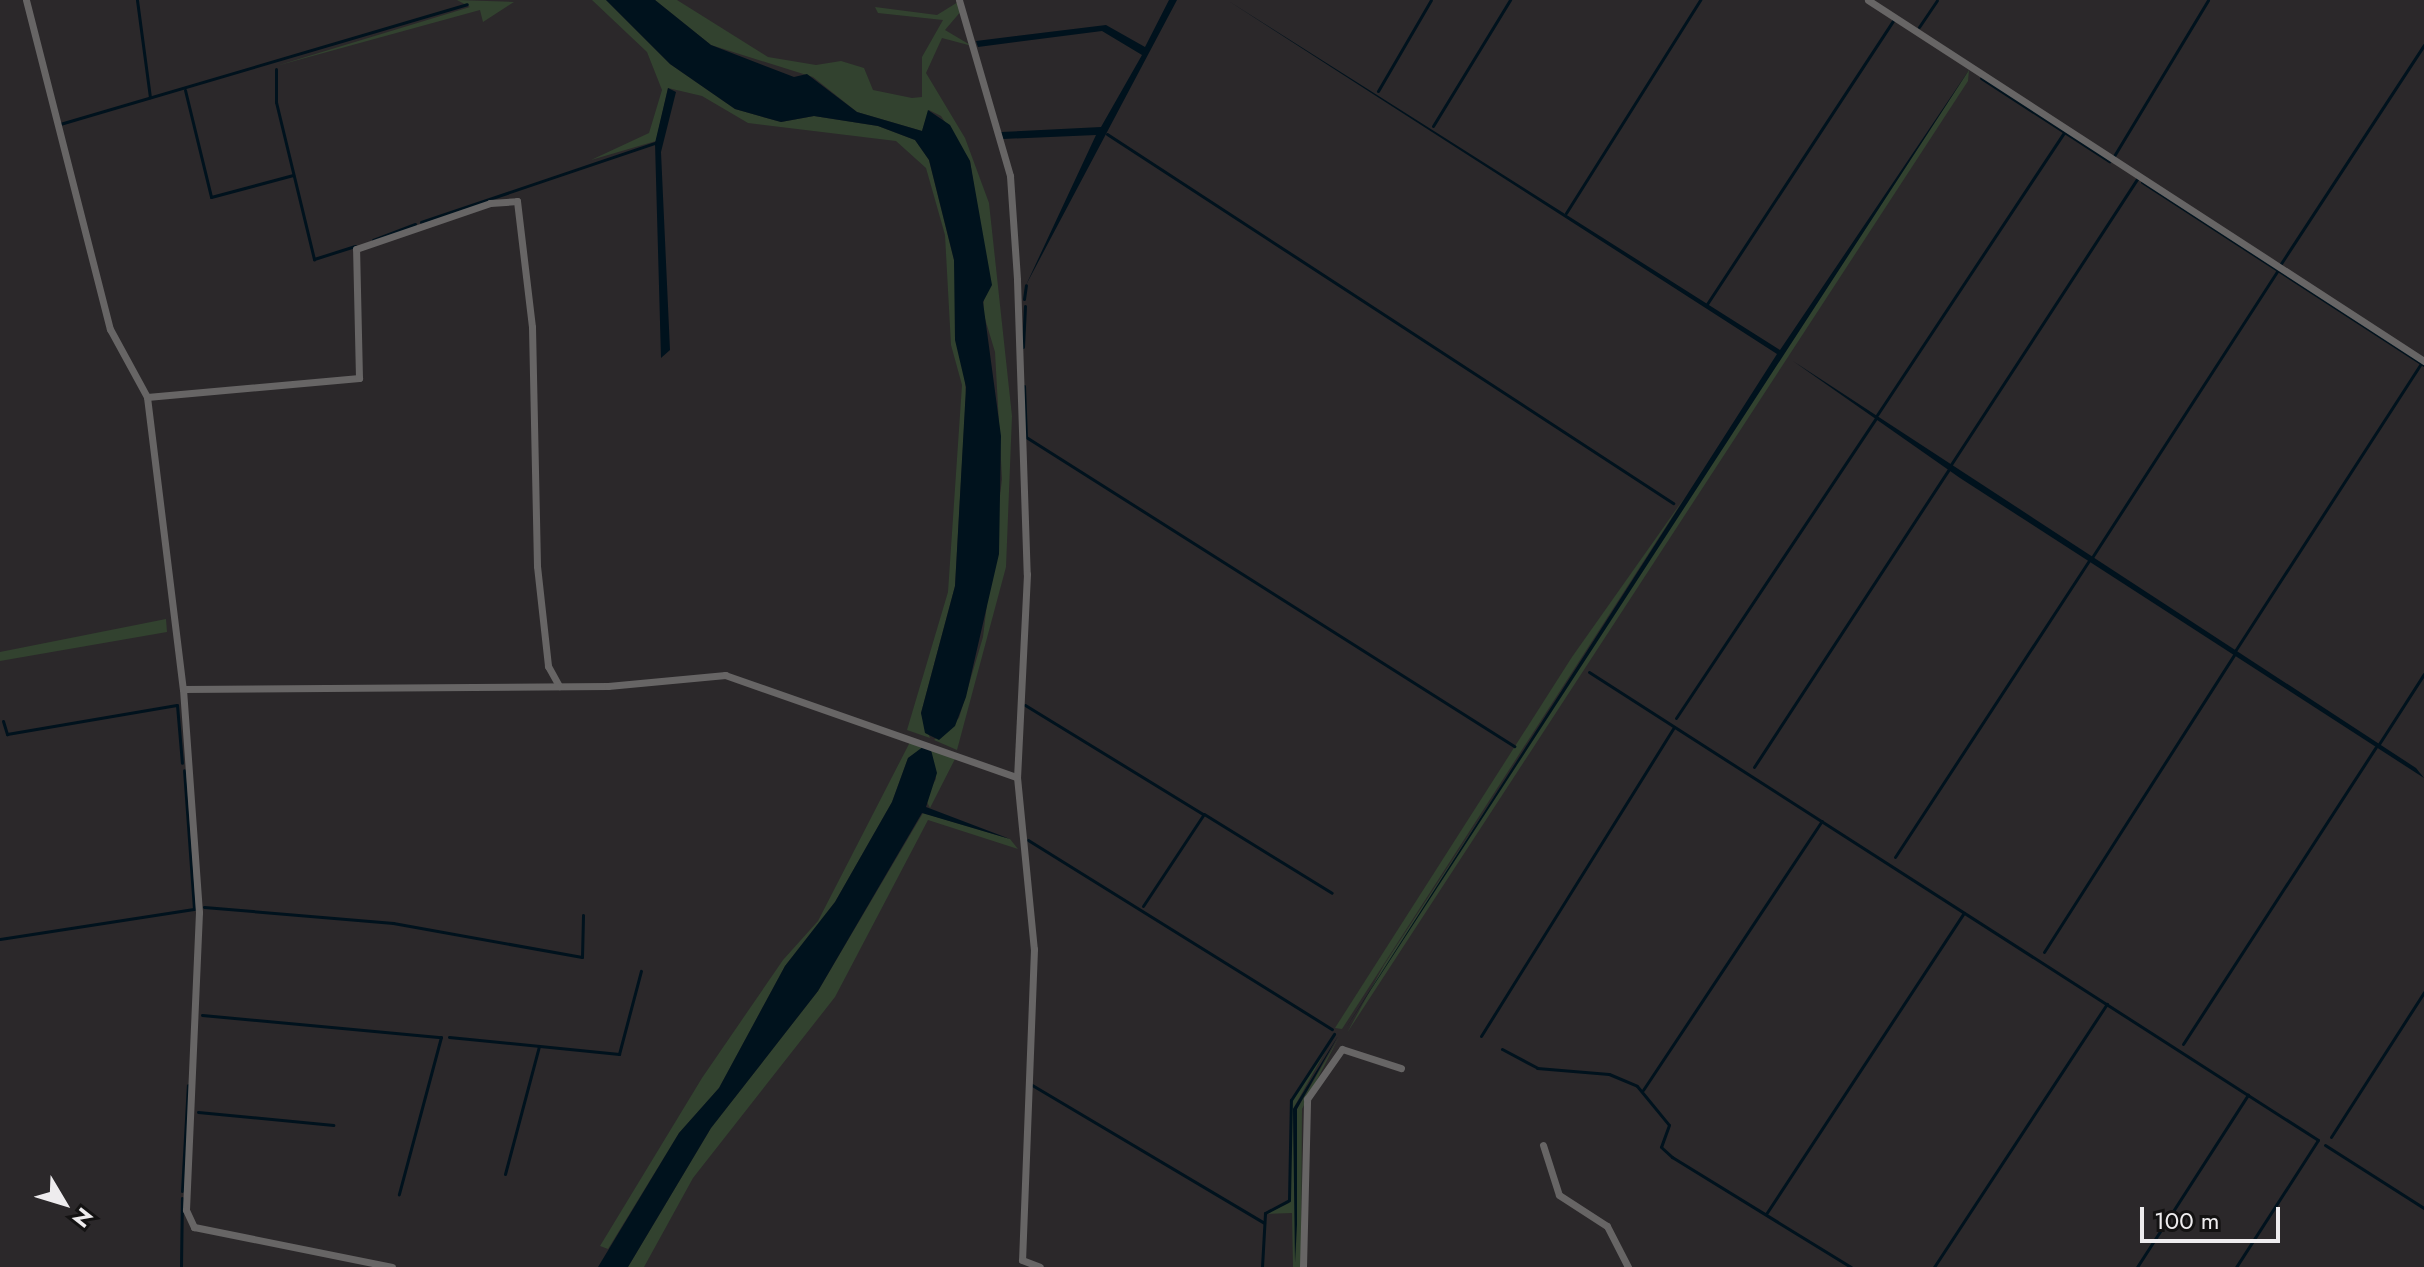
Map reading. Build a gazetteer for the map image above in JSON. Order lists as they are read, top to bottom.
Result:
{
  "scale_bar": "100 m",
  "north": "bottom right"
}
